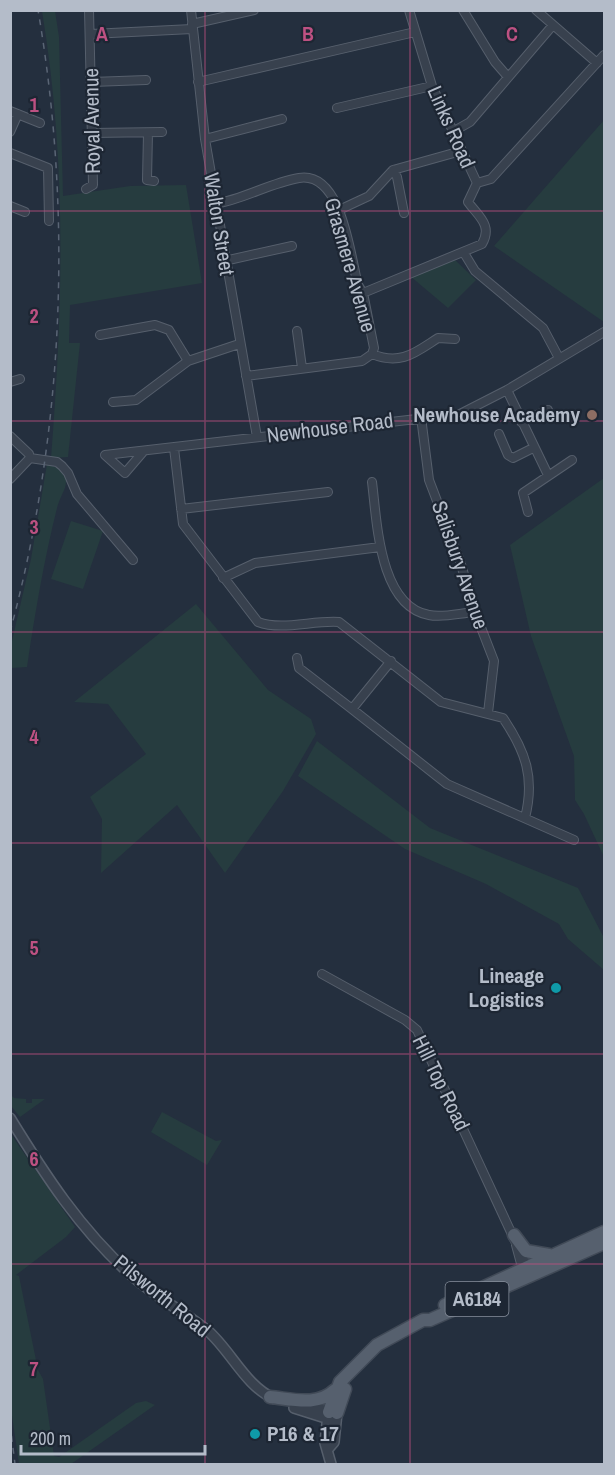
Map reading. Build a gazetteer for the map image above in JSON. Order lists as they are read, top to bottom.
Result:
{
  "streets": {
    "main road": ["A6184"],
    "street": [
      "Royal Avenue",
      "Links Road",
      "Walton Street",
      "Grasmere Avenue",
      "Newhouse Road",
      "Salisbury Avenue",
      "Hill Top Road",
      "Pilsworth Road"
    ]
  },
  "crossings": [
    ["Walton Street", "Grasmere Avenue"],
    ["Walton Street", "Newhouse Road"],
    ["Newhouse Road", "Salisbury Avenue"],
    ["Hill Top Road", "A6184"],
    ["Pilsworth Road", "A6184"]
  ],
  "places": ["Newhouse Academy", "Lineage Logistics", "P16 & 17"],
  "scale_bar": "200 m",
  "grid": {
    "columns": ["A", "B", "C"],
    "rows": [
      "1",
      "2",
      "3",
      "4",
      "5",
      "6",
      "7"
    ]
  }
}
